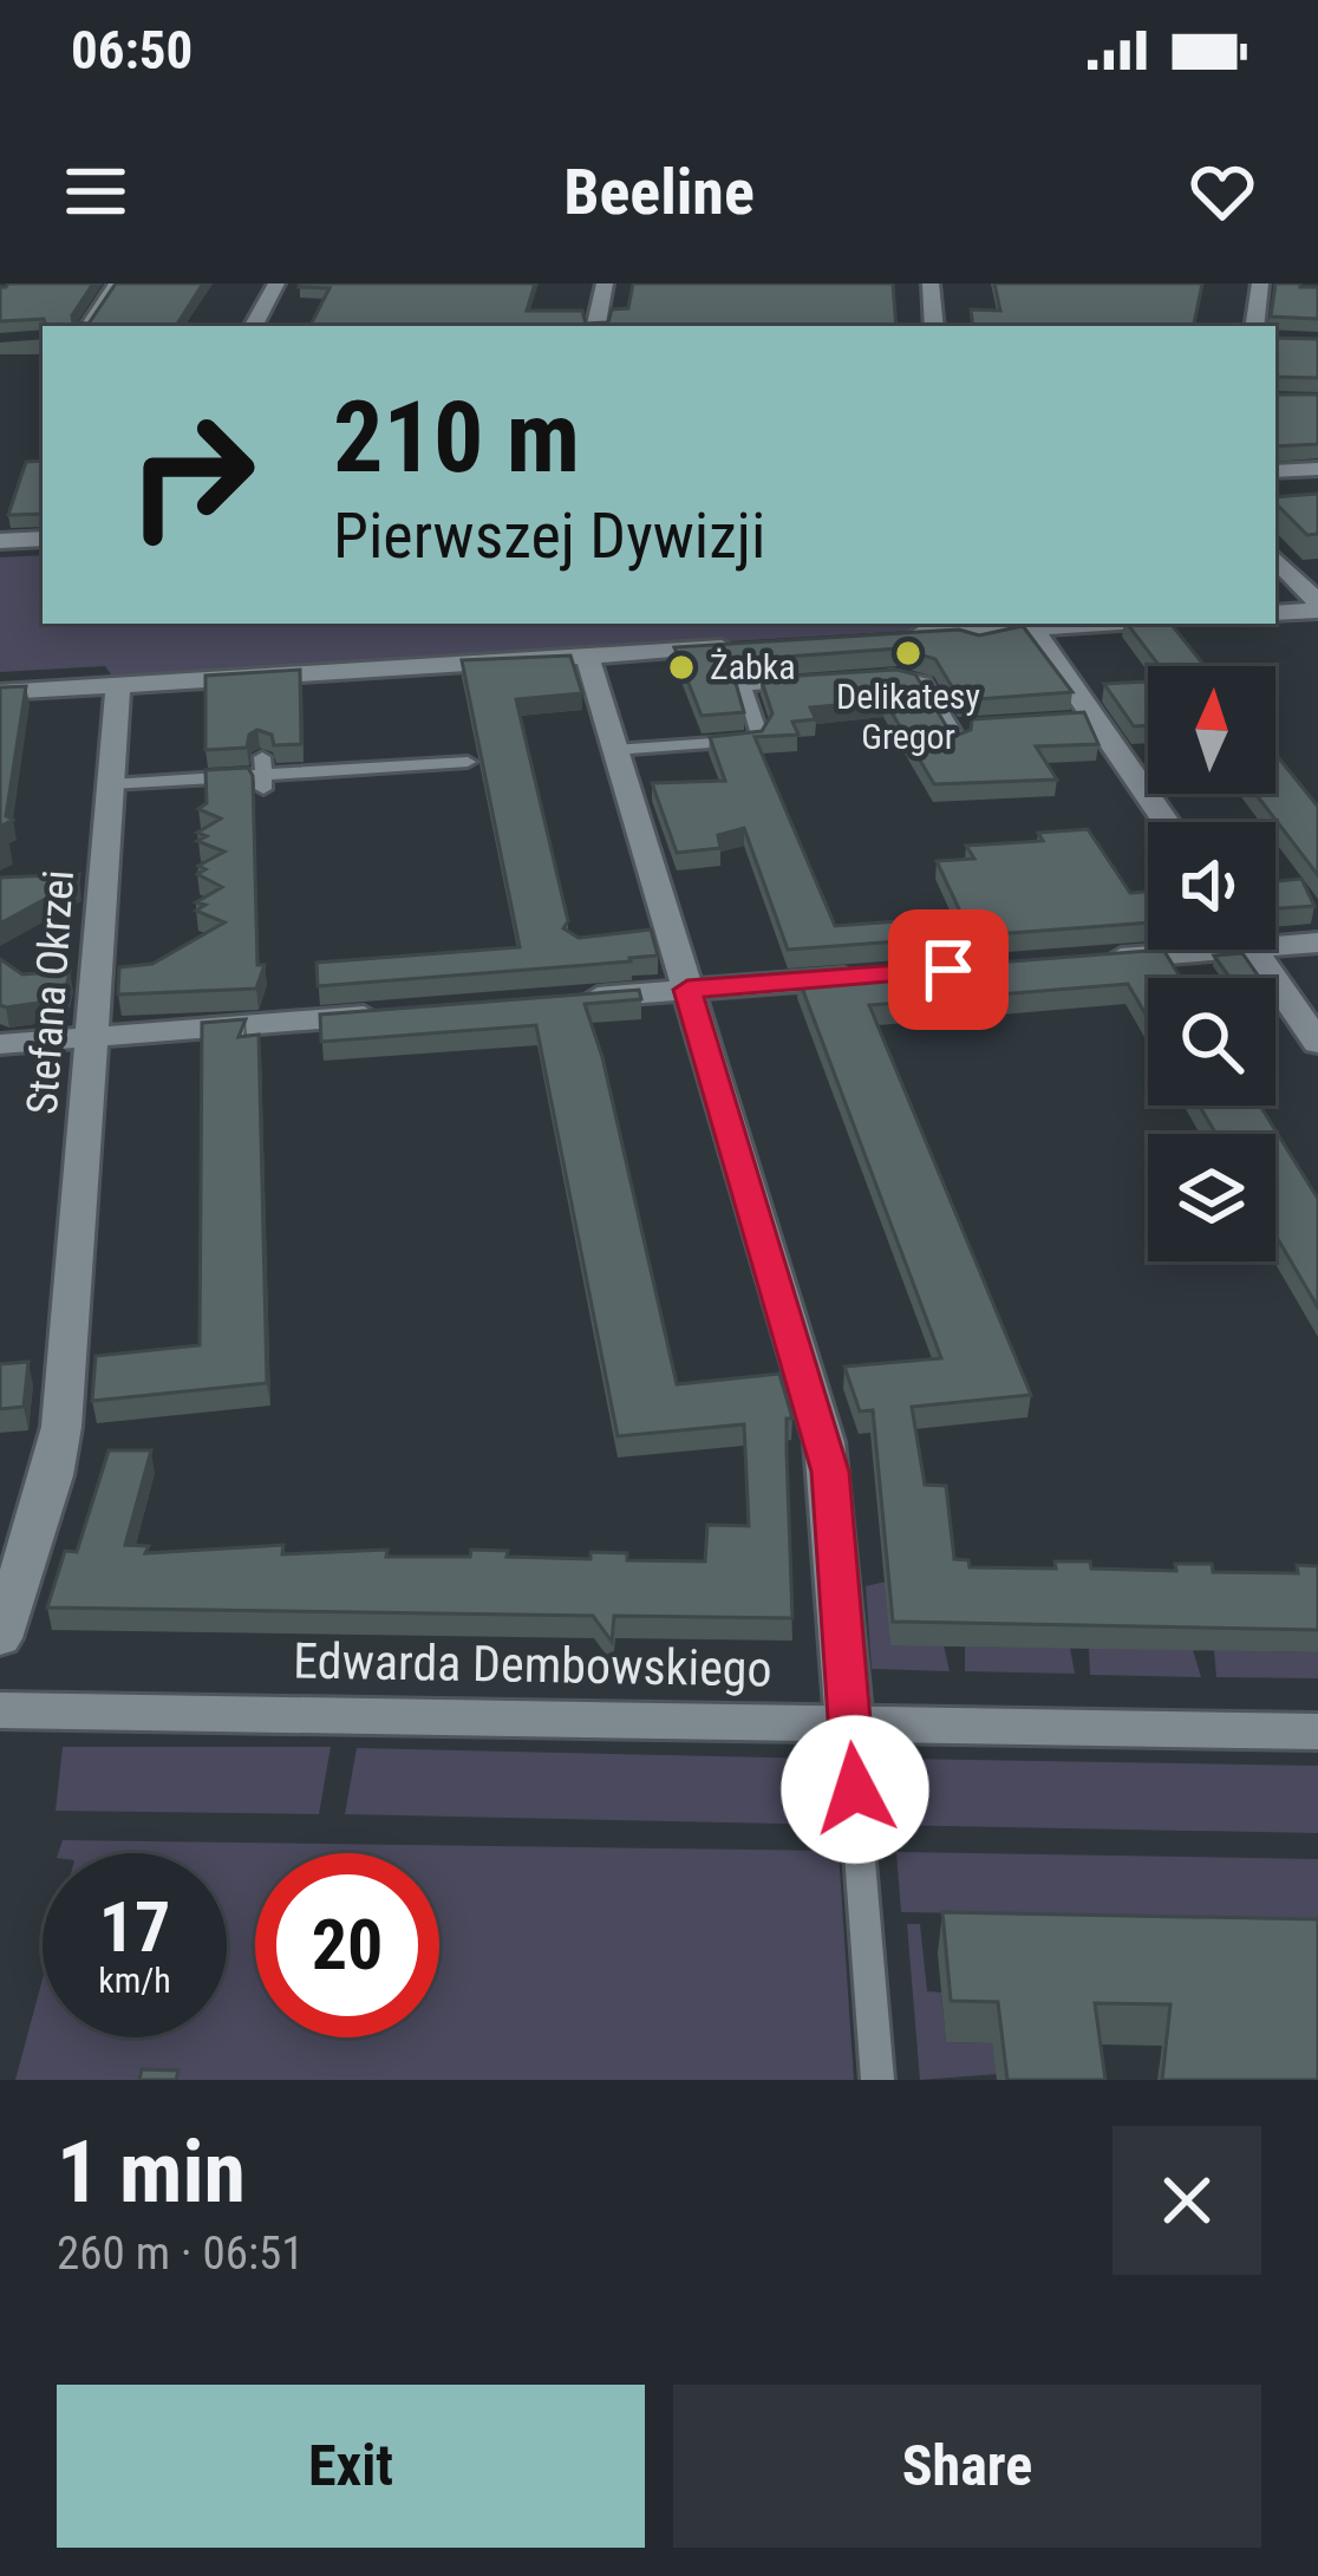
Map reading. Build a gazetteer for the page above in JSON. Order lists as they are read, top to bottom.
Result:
{
  "streets": {
    "street": ["Stefana Okrzei", "Edwarda Dembowskiego"]
  },
  "places": ["Delikatesy Gregor", "Żabka"],
  "north": "top",
  "page": {
    "status": "06:50",
    "header": "Beeline",
    "turn": ["210 m", "Pierwszej Dywizji"],
    "speed": "17 km/h",
    "limit": "20",
    "heading": ["1 min", "260 m · 06:51"],
    "buttons": ["Exit", "Share"]
  }
}
